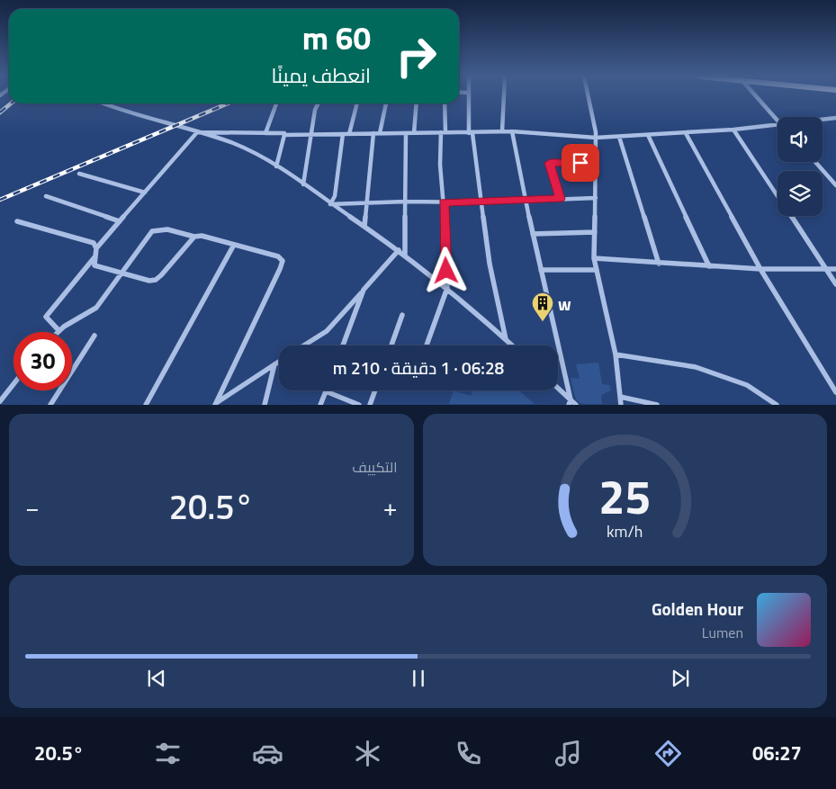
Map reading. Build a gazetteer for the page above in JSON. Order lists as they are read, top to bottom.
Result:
{
  "places": {
    "building": ["w"]
  },
  "page": {
    "turn": ["60 m", "انعطف يمينًا"],
    "limit": "30",
    "trip": "06:28 · 1 دقيقة · 210 m",
    "tile": "التكييف",
    "heat": ["−", "20.5°", "+"],
    "song": ["Golden Hour", "Lumen"],
    "tabs": ["06:27", "20.5°"],
    "gauge": ["25", "km/h"]
  }
}
